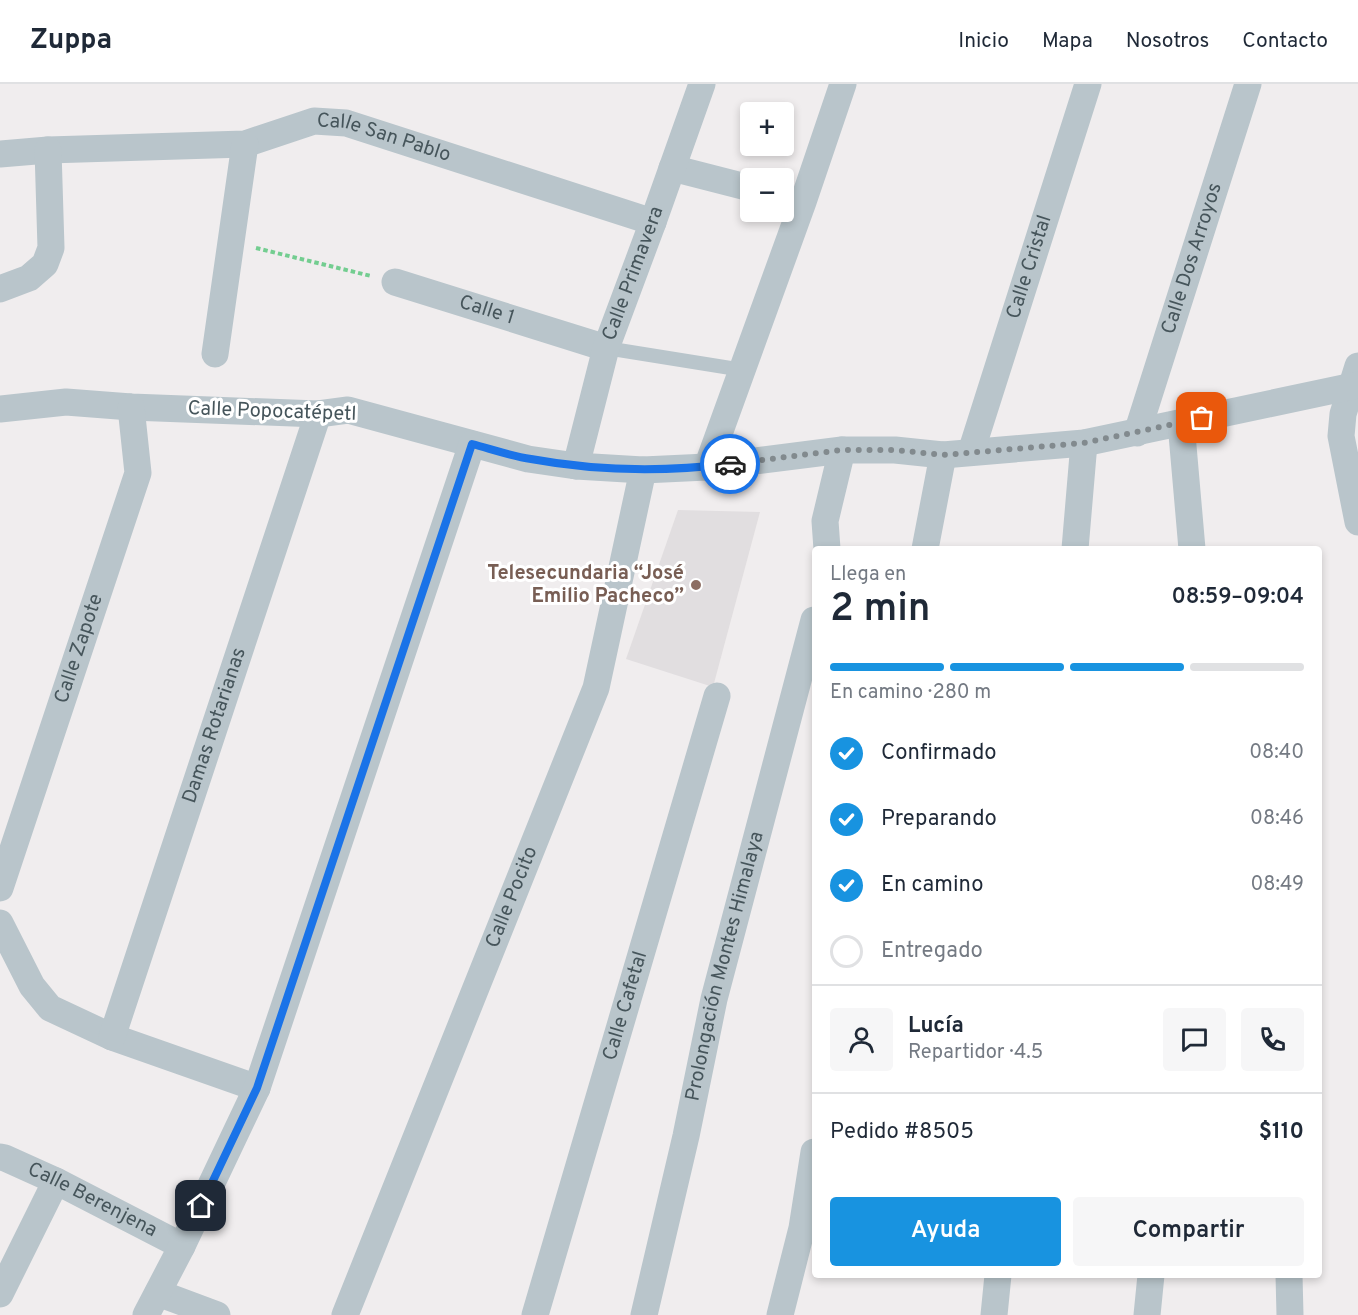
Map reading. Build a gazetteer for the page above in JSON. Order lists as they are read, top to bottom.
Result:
{
  "streets": {
    "street": [
      "Calle San Pablo",
      "Calle Dos Arroyos",
      "Calle Cristal",
      "Calle Primavera",
      "Calle 1",
      "Calle Popocatépetl",
      "Calle Zapote",
      "Damas Rotarianas",
      "Calle Pocito",
      "Prolongación Montes Himalaya",
      "Calle Cafetal",
      "Calle Berenjena"
    ]
  },
  "crossings": [
    ["Calle San Pablo", "Calle Primavera"],
    ["Calle Dos Arroyos", "Calle Popocatépetl"],
    ["Calle Cristal", "Calle Popocatépetl"],
    ["Calle Primavera", "Calle 1"],
    ["Calle Primavera", "Calle Popocatépetl"],
    ["Calle Popocatépetl", "Calle Zapote"],
    ["Calle Popocatépetl", "Damas Rotarianas"],
    ["Calle Popocatépetl", "Calle Pocito"]
  ],
  "places": ["Telesecundaria “José Emilio Pacheco”"],
  "page": {
    "header": "Zuppa",
    "nav": [
      "Inicio",
      "Mapa",
      "Nosotros",
      "Contacto"
    ],
    "map_buttons": ["+", "−"],
    "heading": ["2 min", "Llega en", "08:59–09:04"],
    "panel": [
      "Lucía",
      "Repartidor · 4.5",
      "Pedido #8505",
      "$110"
    ],
    "bar": "En camino · 280 m",
    "list": [
      ["Confirmado", "08:40"],
      ["Preparando", "08:46"],
      ["En camino", "08:49"],
      "Entregado"
    ],
    "buttons": ["Ayuda", "Compartir"]
  }
}
